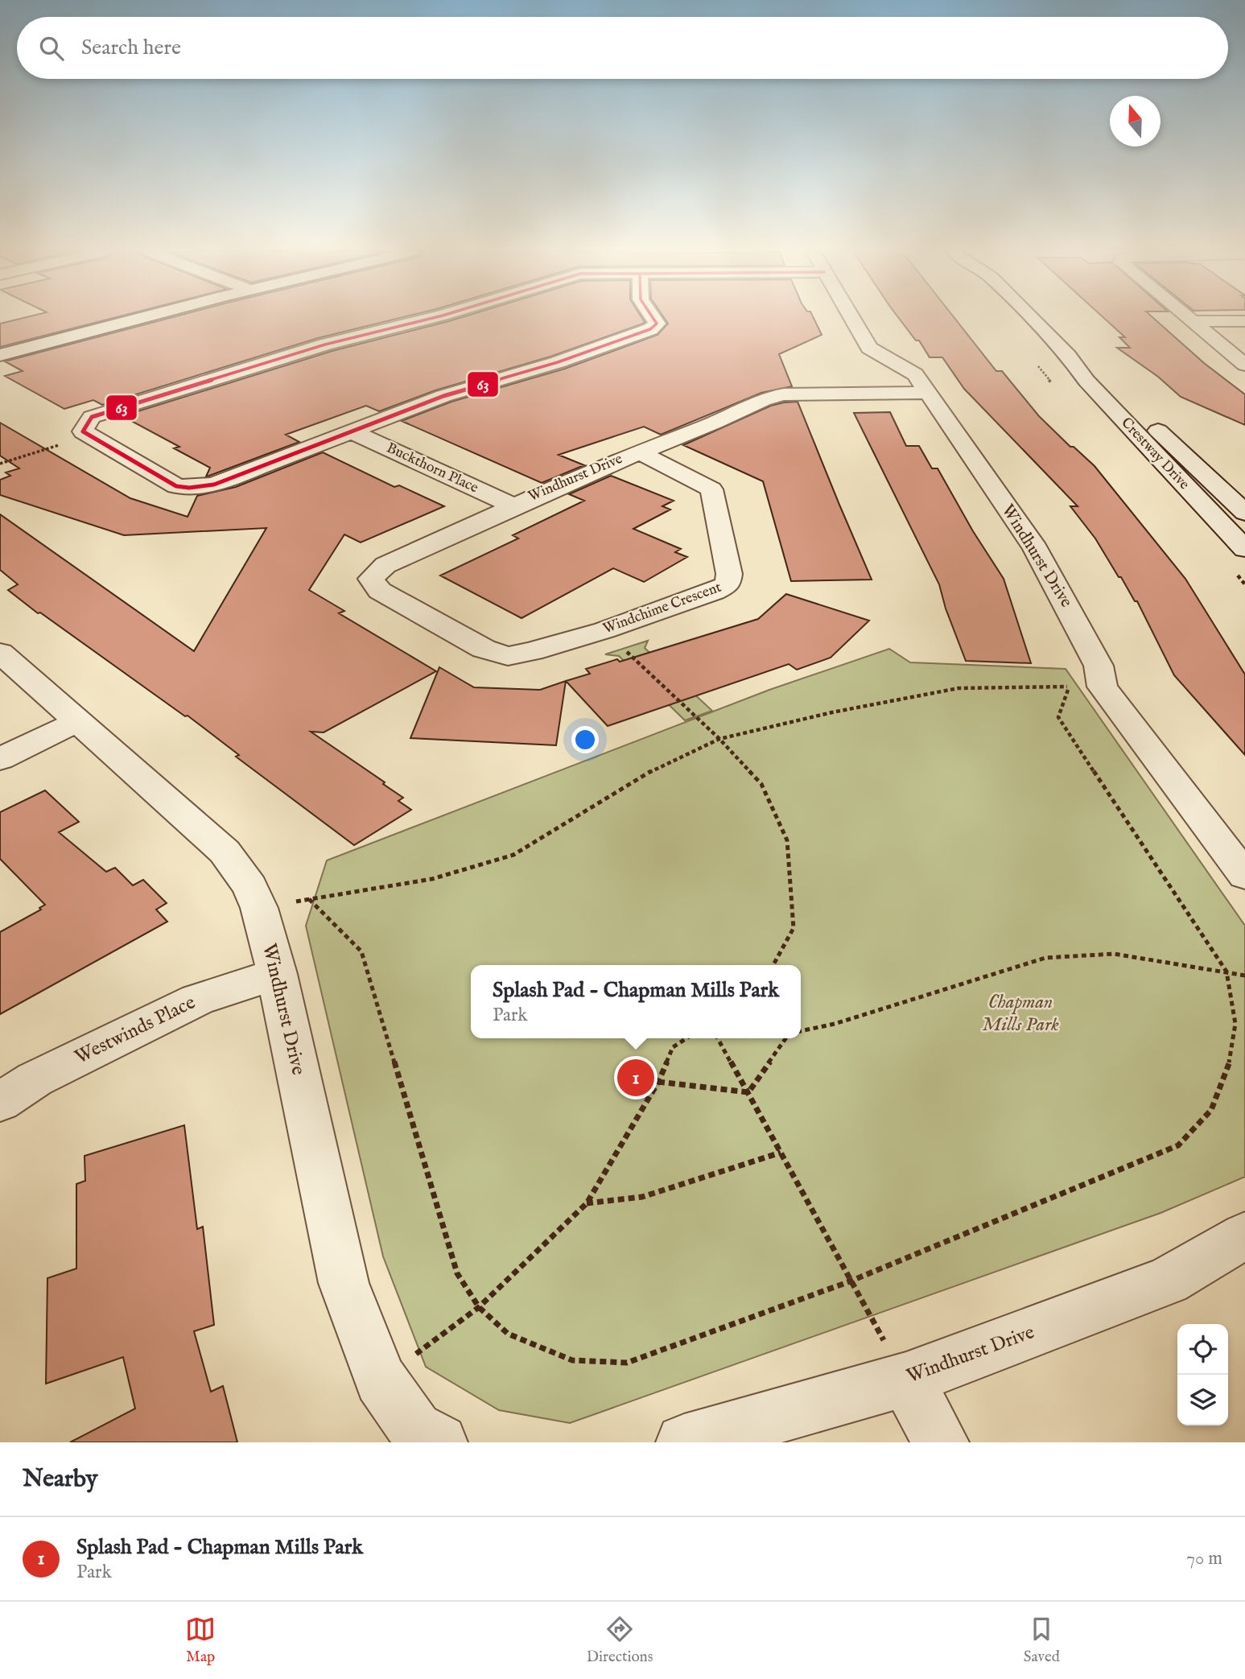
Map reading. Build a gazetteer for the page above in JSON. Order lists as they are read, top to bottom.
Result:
{
  "streets": {
    "street": [
      "Crestway Drive",
      "Buckthorn Place",
      "Windhurst Drive",
      "Windchime Crescent",
      "Westwinds Place"
    ]
  },
  "crossings": [
    ["Buckthorn Place", "Windhurst Drive"],
    ["Buckthorn Place", "Windchime Crescent"],
    ["Windhurst Drive", "Windchime Crescent"],
    ["Windhurst Drive", "Westwinds Place"]
  ],
  "parks": ["Chapman Mills Park"],
  "lines": ["transit line 63"],
  "north": "top",
  "page": {
    "search": "Search here",
    "popup": ["Splash Pad - Chapman Mills Park", "Park"],
    "pins": "1",
    "heading": "Nearby",
    "list": [
      {
        "mark": "1",
        "name": "Splash Pad - Chapman Mills Park",
        "note": "Park",
        "value": "70 m"
      }
    ],
    "nav": ["Map", "Directions", "Saved"]
  }
}
